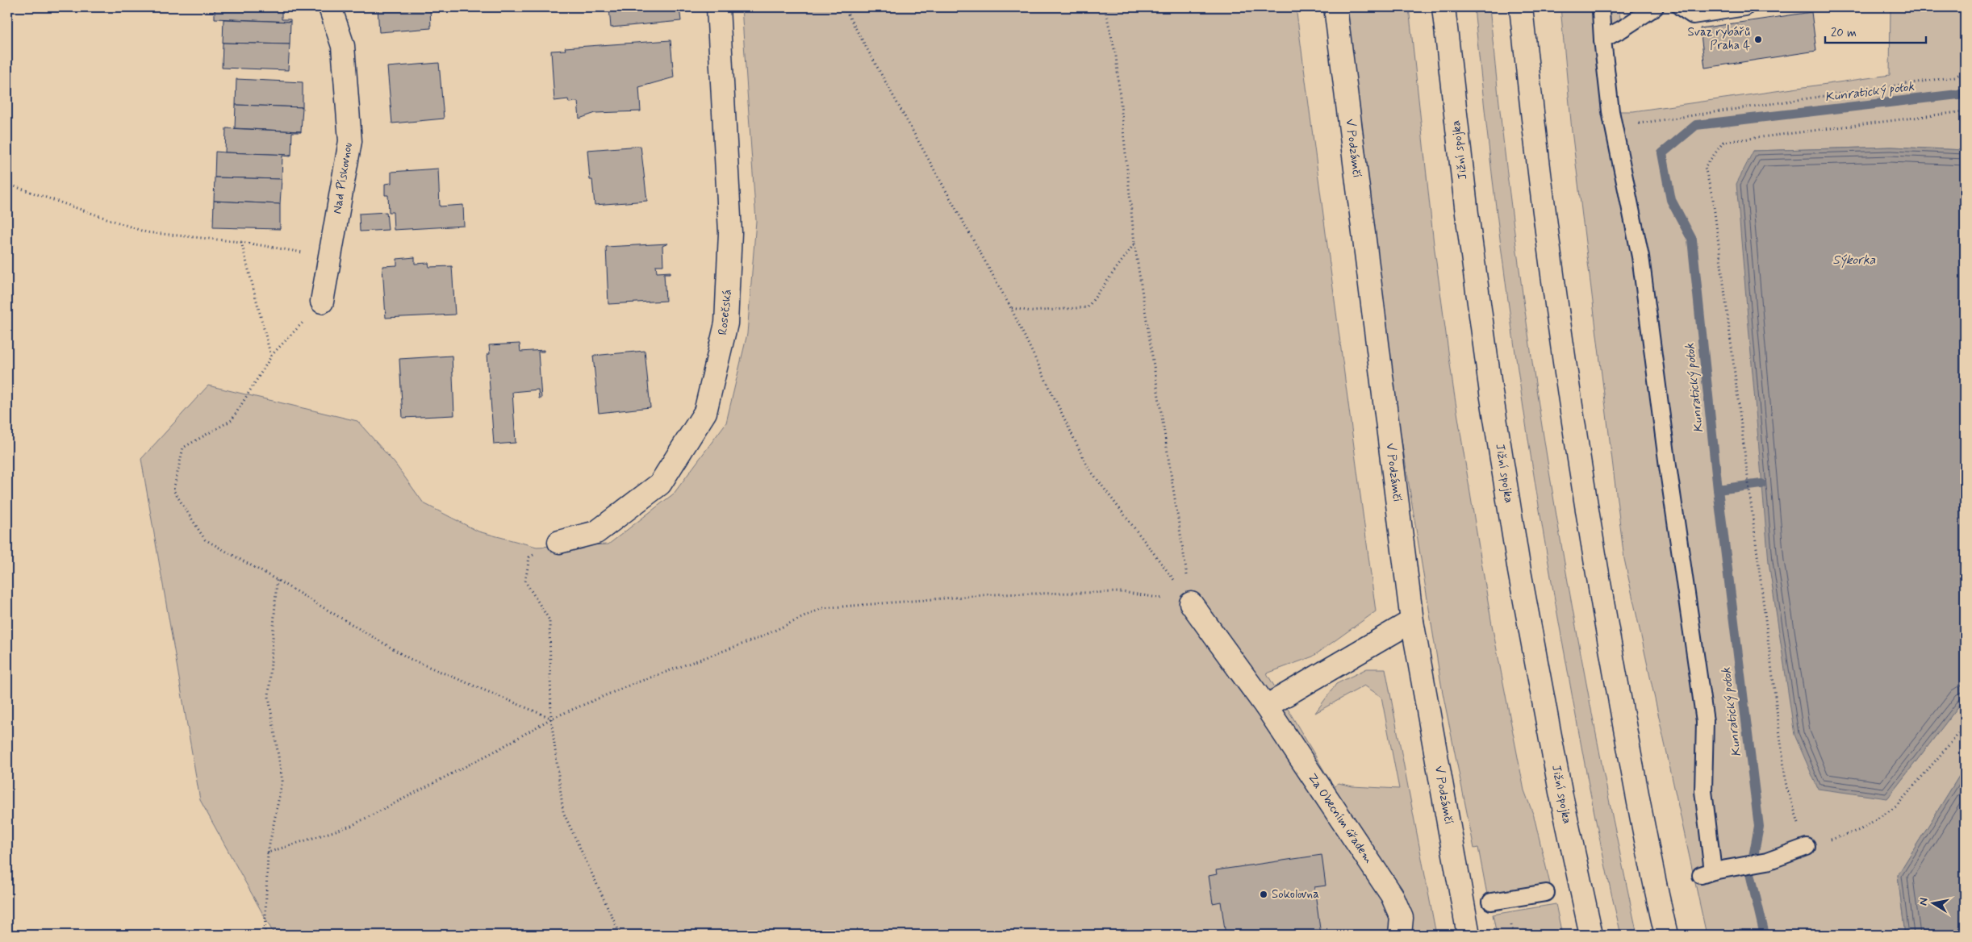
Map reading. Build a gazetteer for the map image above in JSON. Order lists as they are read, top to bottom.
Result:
{
  "streets": {
    "main road": [
      "V Podzámčí",
      "Jižní spojka",
      "Nad Pískovnou",
      "Rosečská",
      "Za Obecním úřadem"
    ]
  },
  "water": ["Kunratický potok", "Sýkorka"],
  "places": ["Svaz rybářů Praha 4", "Sokolovna"],
  "scale_bar": "20 m",
  "north": "left"
}
